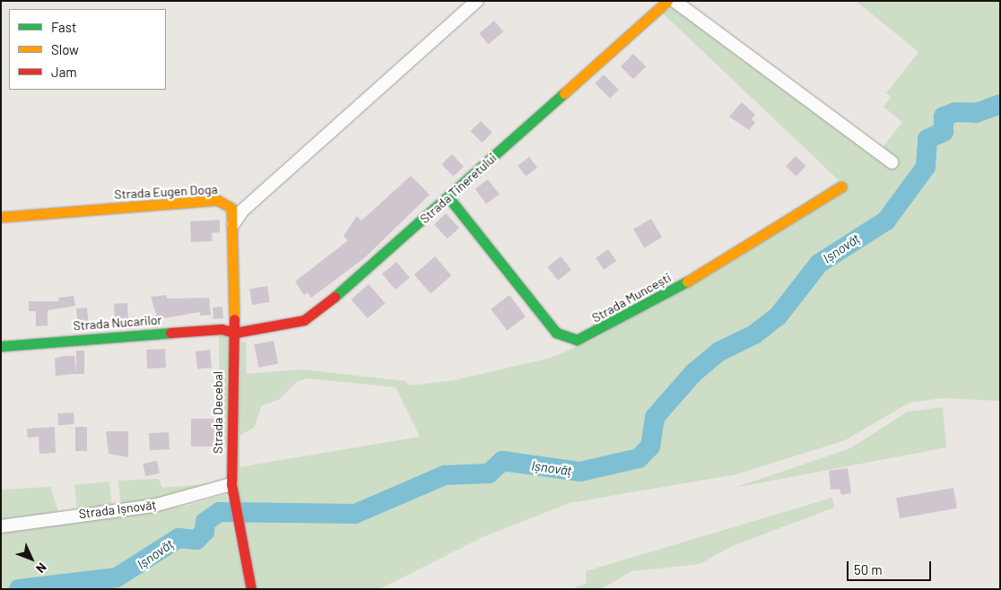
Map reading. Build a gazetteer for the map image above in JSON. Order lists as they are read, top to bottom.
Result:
{
  "streets": {
    "street": [
      "Strada Tineretului",
      "Strada Eugen Doga",
      "Strada Muncești",
      "Strada Nucarilor",
      "Strada Decebal",
      "Strada Ișnovăț"
    ]
  },
  "crossings": [
    ["Strada Tineretului", "Strada Eugen Doga"],
    ["Strada Tineretului", "Strada Muncești"],
    ["Strada Tineretului", "Strada Nucarilor"],
    ["Strada Tineretului", "Strada Decebal"],
    ["Strada Eugen Doga", "Strada Nucarilor"],
    ["Strada Eugen Doga", "Strada Decebal"],
    ["Strada Nucarilor", "Strada Decebal"],
    ["Strada Decebal", "Strada Ișnovăț"]
  ],
  "water": ["Ișnovăț"],
  "legend": ["Fast", "Slow", "Jam"],
  "scale_bar": "50 m",
  "north": "bottom right"
}
